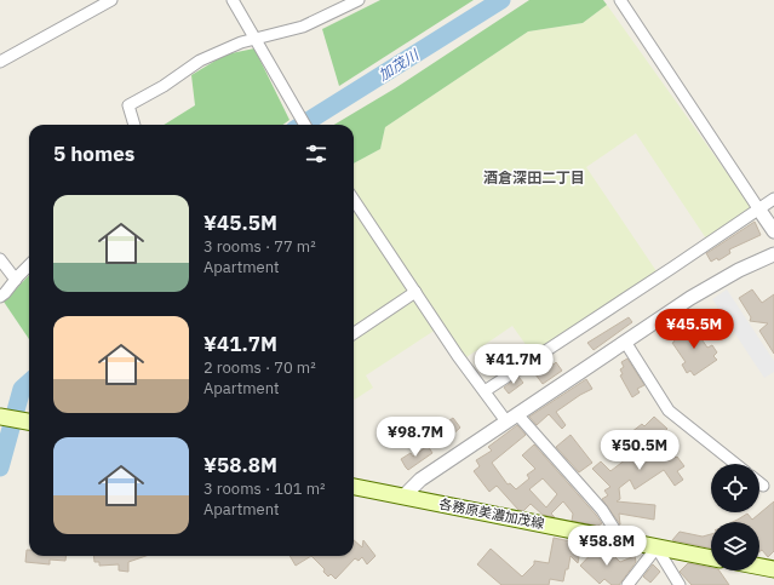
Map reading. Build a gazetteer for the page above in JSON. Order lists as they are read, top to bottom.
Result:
{
  "streets": {
    "main road": ["各務原美濃加茂線"]
  },
  "districts": ["酒倉深田二丁目"],
  "water": ["加茂川"],
  "page": {
    "heading": "5 homes",
    "list": [
      {
        "name": "¥45.5M",
        "note": "3 rooms · 77 m² · Apartment"
      },
      {
        "name": "¥41.7M",
        "note": "2 rooms · 70 m² · Apartment"
      },
      {
        "name": "¥58.8M",
        "note": "3 rooms · 101 m² · Apartment"
      }
    ],
    "price": [
      "¥45.5M",
      "¥41.7M",
      "¥98.7M",
      "¥50.5M",
      "¥58.8M"
    ]
  }
}
